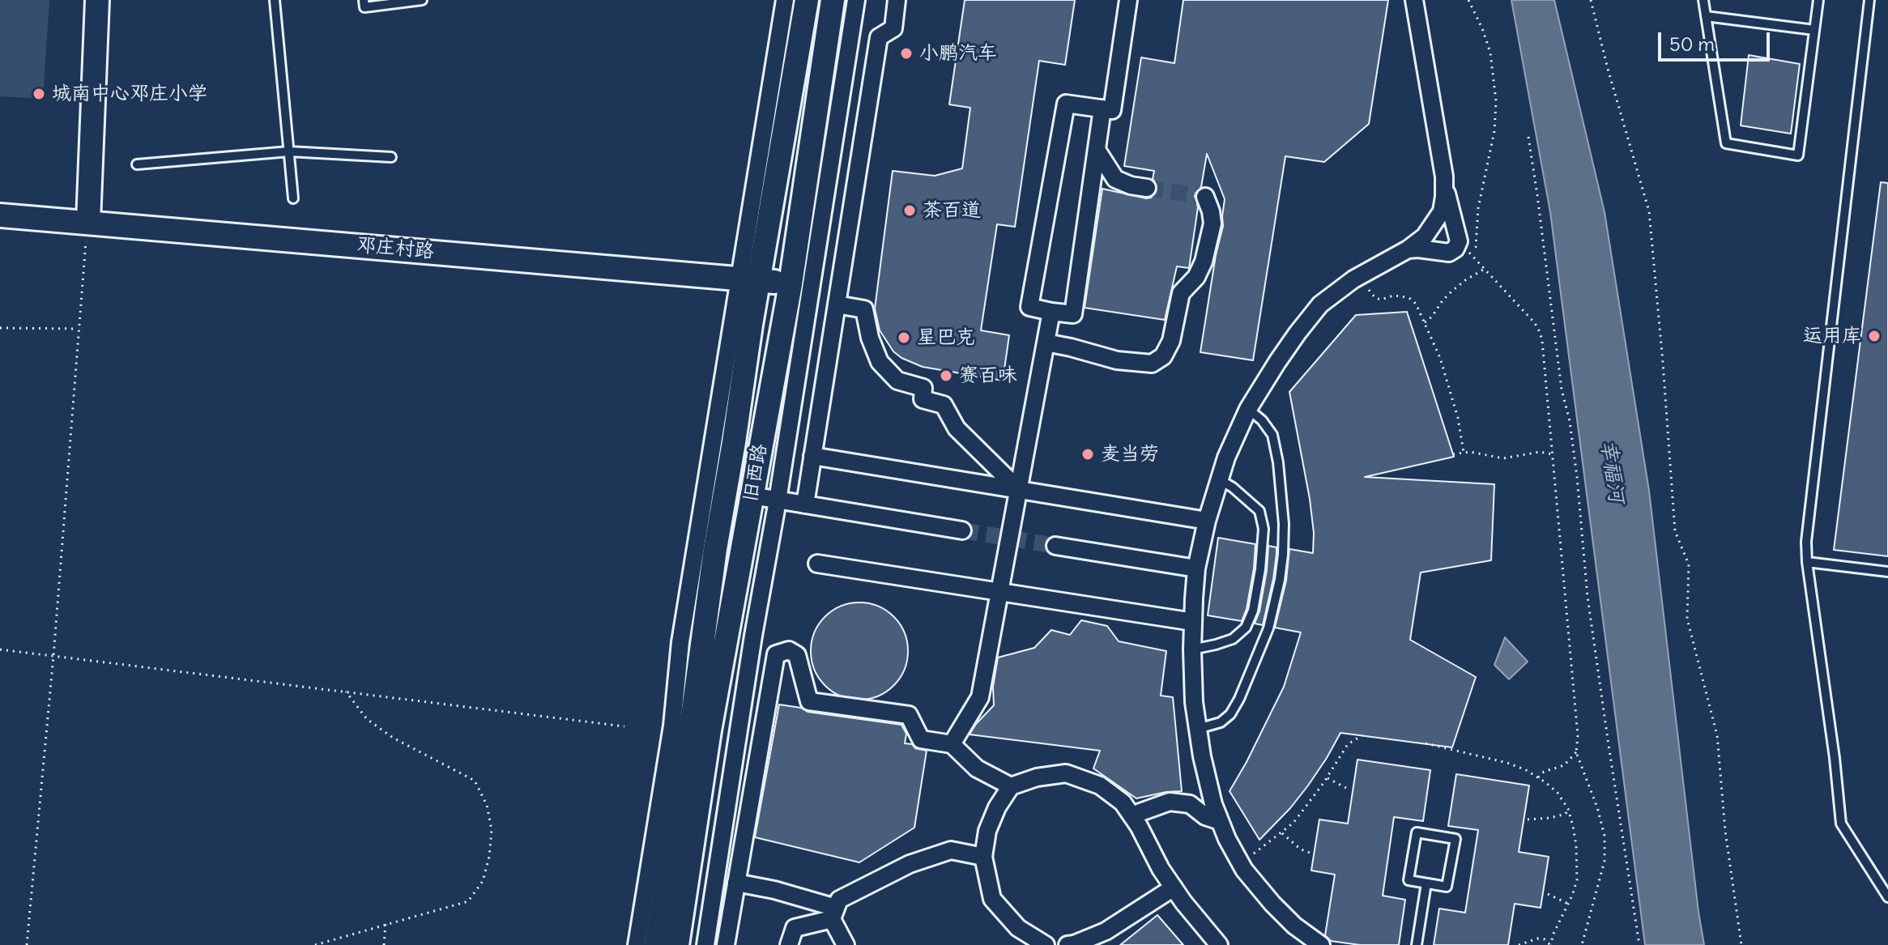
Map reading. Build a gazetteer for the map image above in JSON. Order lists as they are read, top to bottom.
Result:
{
  "streets": {
    "main road": ["邓庄村路", "旧西路"]
  },
  "crossings": [
    ["邓庄村路", "旧西路"]
  ],
  "water": ["幸福河"],
  "places": [
    "小鹏汽车",
    "城南中心邓庄小学",
    "茶百道",
    "运用库",
    "星巴克",
    "赛百味",
    "麦当劳"
  ],
  "scale_bar": "50 m"
}
